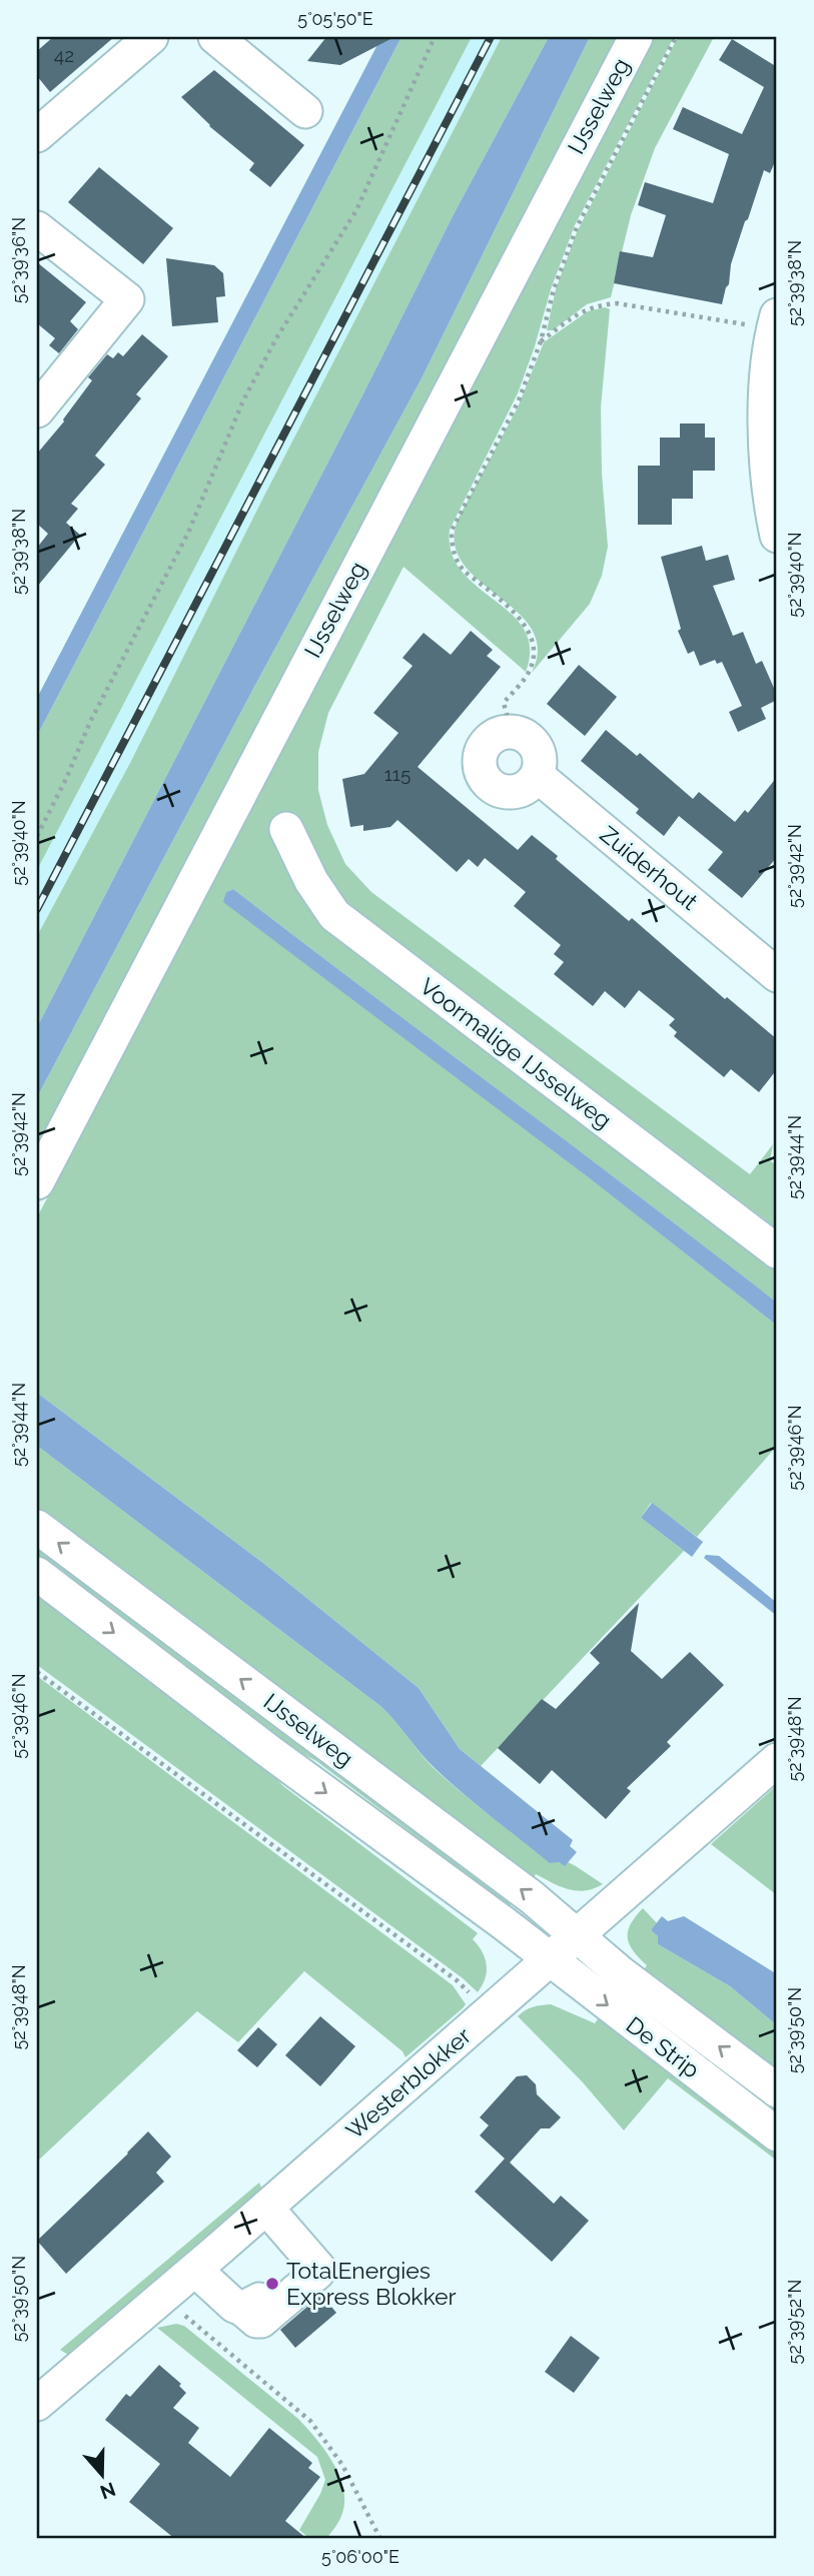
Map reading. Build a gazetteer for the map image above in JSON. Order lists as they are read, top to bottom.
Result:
{
  "streets": {
    "street": [
      "IJsselweg",
      "Zuiderhout",
      "Voormalige IJsselweg",
      "De Strip",
      "Westerblokker"
    ]
  },
  "crossings": [
    ["IJsselweg", "De Strip"],
    ["IJsselweg", "Westerblokker"],
    ["De Strip", "Westerblokker"]
  ],
  "places": ["TotalEnergies Express Blokker"],
  "house_numbers": ["42", "115"],
  "north": "bottom",
  "coordinates": [
    "5°05'50\"E",
    "52°39'36\"N",
    "52°39'38\"N",
    "52°39'40\"N",
    "52°39'42\"N",
    "52°39'44\"N",
    "52°39'46\"N",
    "52°39'48\"N",
    "52°39'50\"N",
    "52°39'52\"N",
    "5°06'00\"E"
  ]
}
